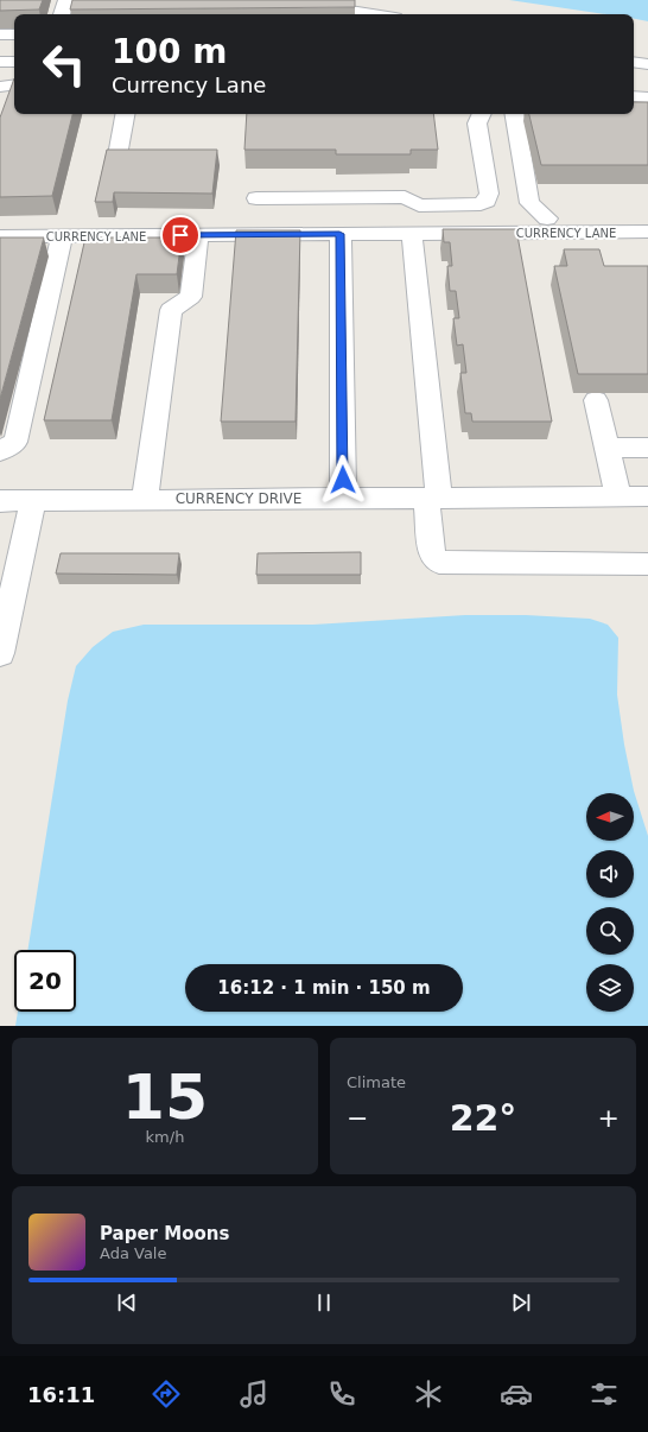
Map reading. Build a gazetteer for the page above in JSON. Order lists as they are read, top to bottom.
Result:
{
  "streets": {
    "street": ["CURRENCY LANE", "CURRENCY DRIVE"]
  },
  "north": "left",
  "page": {
    "turn": ["100 m", "Currency Lane"],
    "limit": "20",
    "trip": "16:12 · 1 min · 150 m",
    "tile": [
      ["15", "km/h"],
      "Climate"
    ],
    "heat": ["−", "22°", "+"],
    "song": ["Paper Moons", "Ada Vale"],
    "tabs": "16:11"
  }
}
